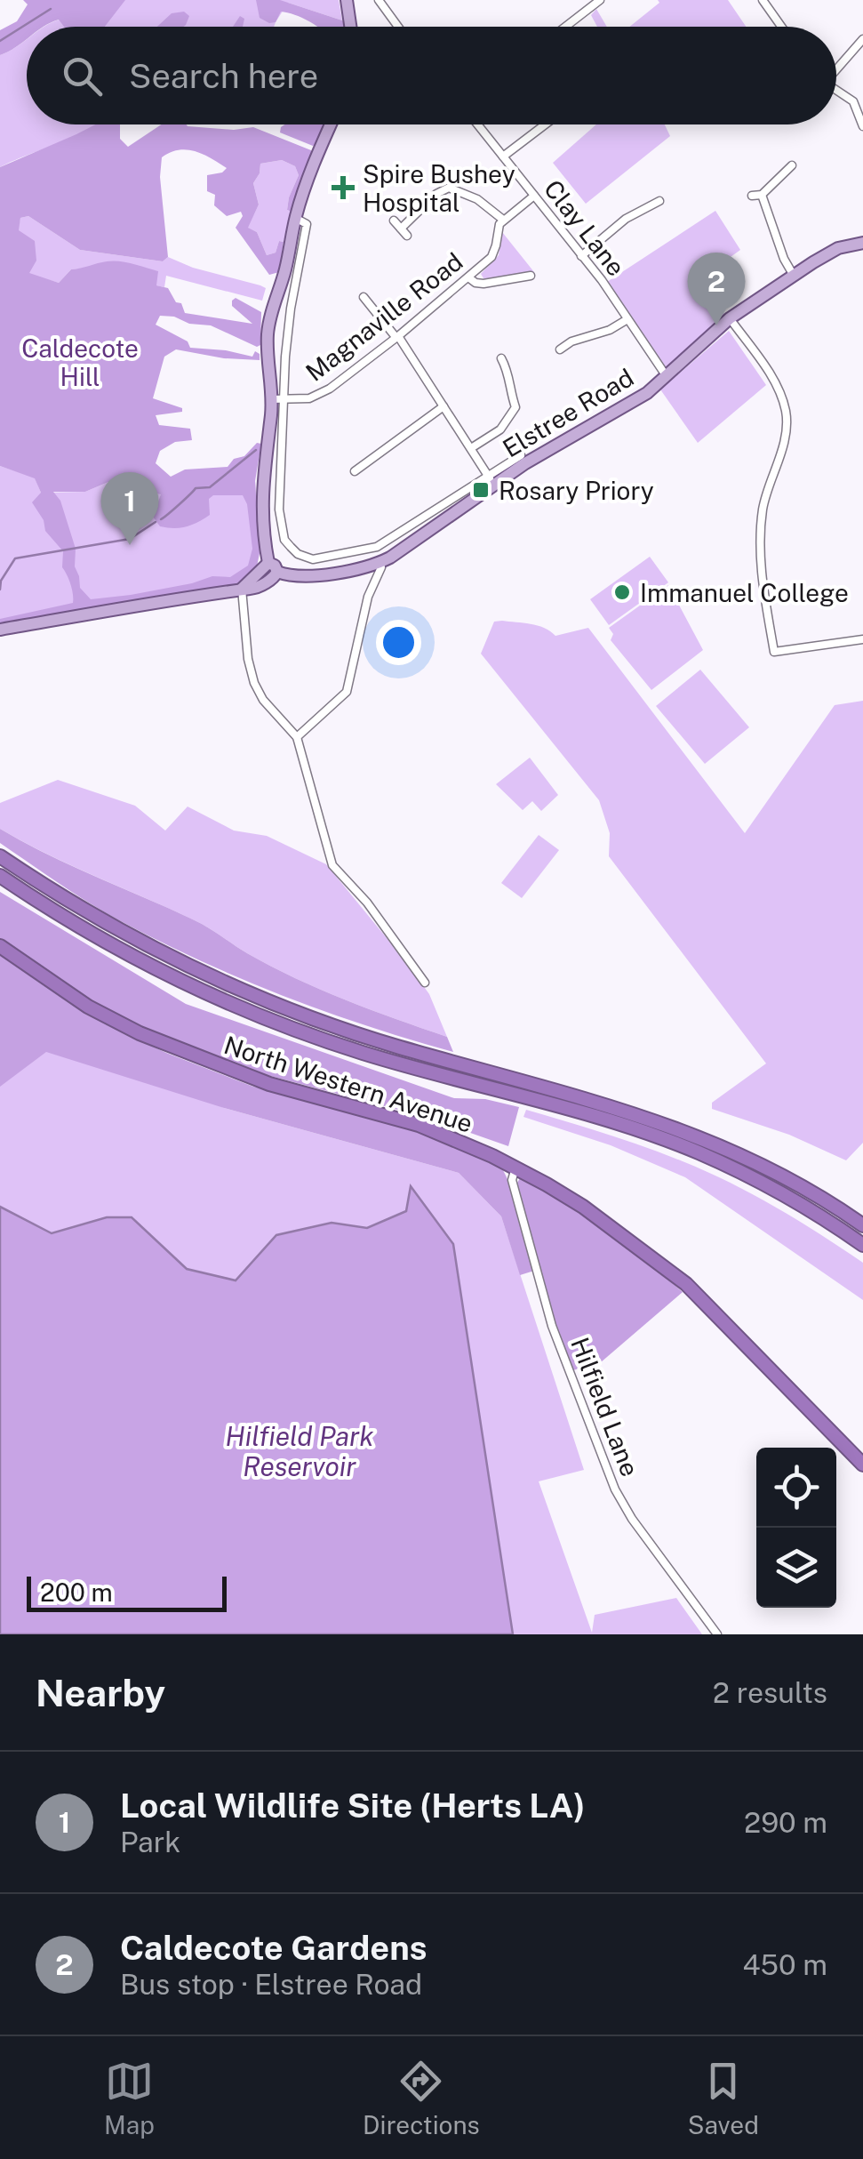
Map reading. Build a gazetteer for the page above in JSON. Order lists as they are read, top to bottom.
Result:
{
  "streets": {
    "highway": ["North Western Avenue"],
    "main road": ["Elstree Road"],
    "street": ["Clay Lane", "Magnaville Road", "Hilfield Lane"]
  },
  "crossings": [
    ["Clay Lane", "Elstree Road"],
    ["North Western Avenue", "Hilfield Lane"]
  ],
  "water": ["Hilfield Park Reservoir"],
  "parks": ["Caldecote Hill"],
  "places": {
    "health": ["Spire Bushey Hospital"],
    "transit": ["Rosary Priory"],
    "other": ["Immanuel College"]
  },
  "scale_bar": "200 m",
  "page": {
    "search": "Search here",
    "pins": ["2", "1"],
    "scale": "200 m",
    "heading": ["Nearby", "2 results"],
    "list": [
      {
        "mark": "1",
        "name": "Local Wildlife Site (Herts LA)",
        "note": "Park",
        "value": "290 m"
      },
      {
        "mark": "2",
        "name": "Caldecote Gardens",
        "note": "Bus stop · Elstree Road",
        "value": "450 m"
      }
    ],
    "nav": ["Map", "Directions", "Saved"]
  }
}
